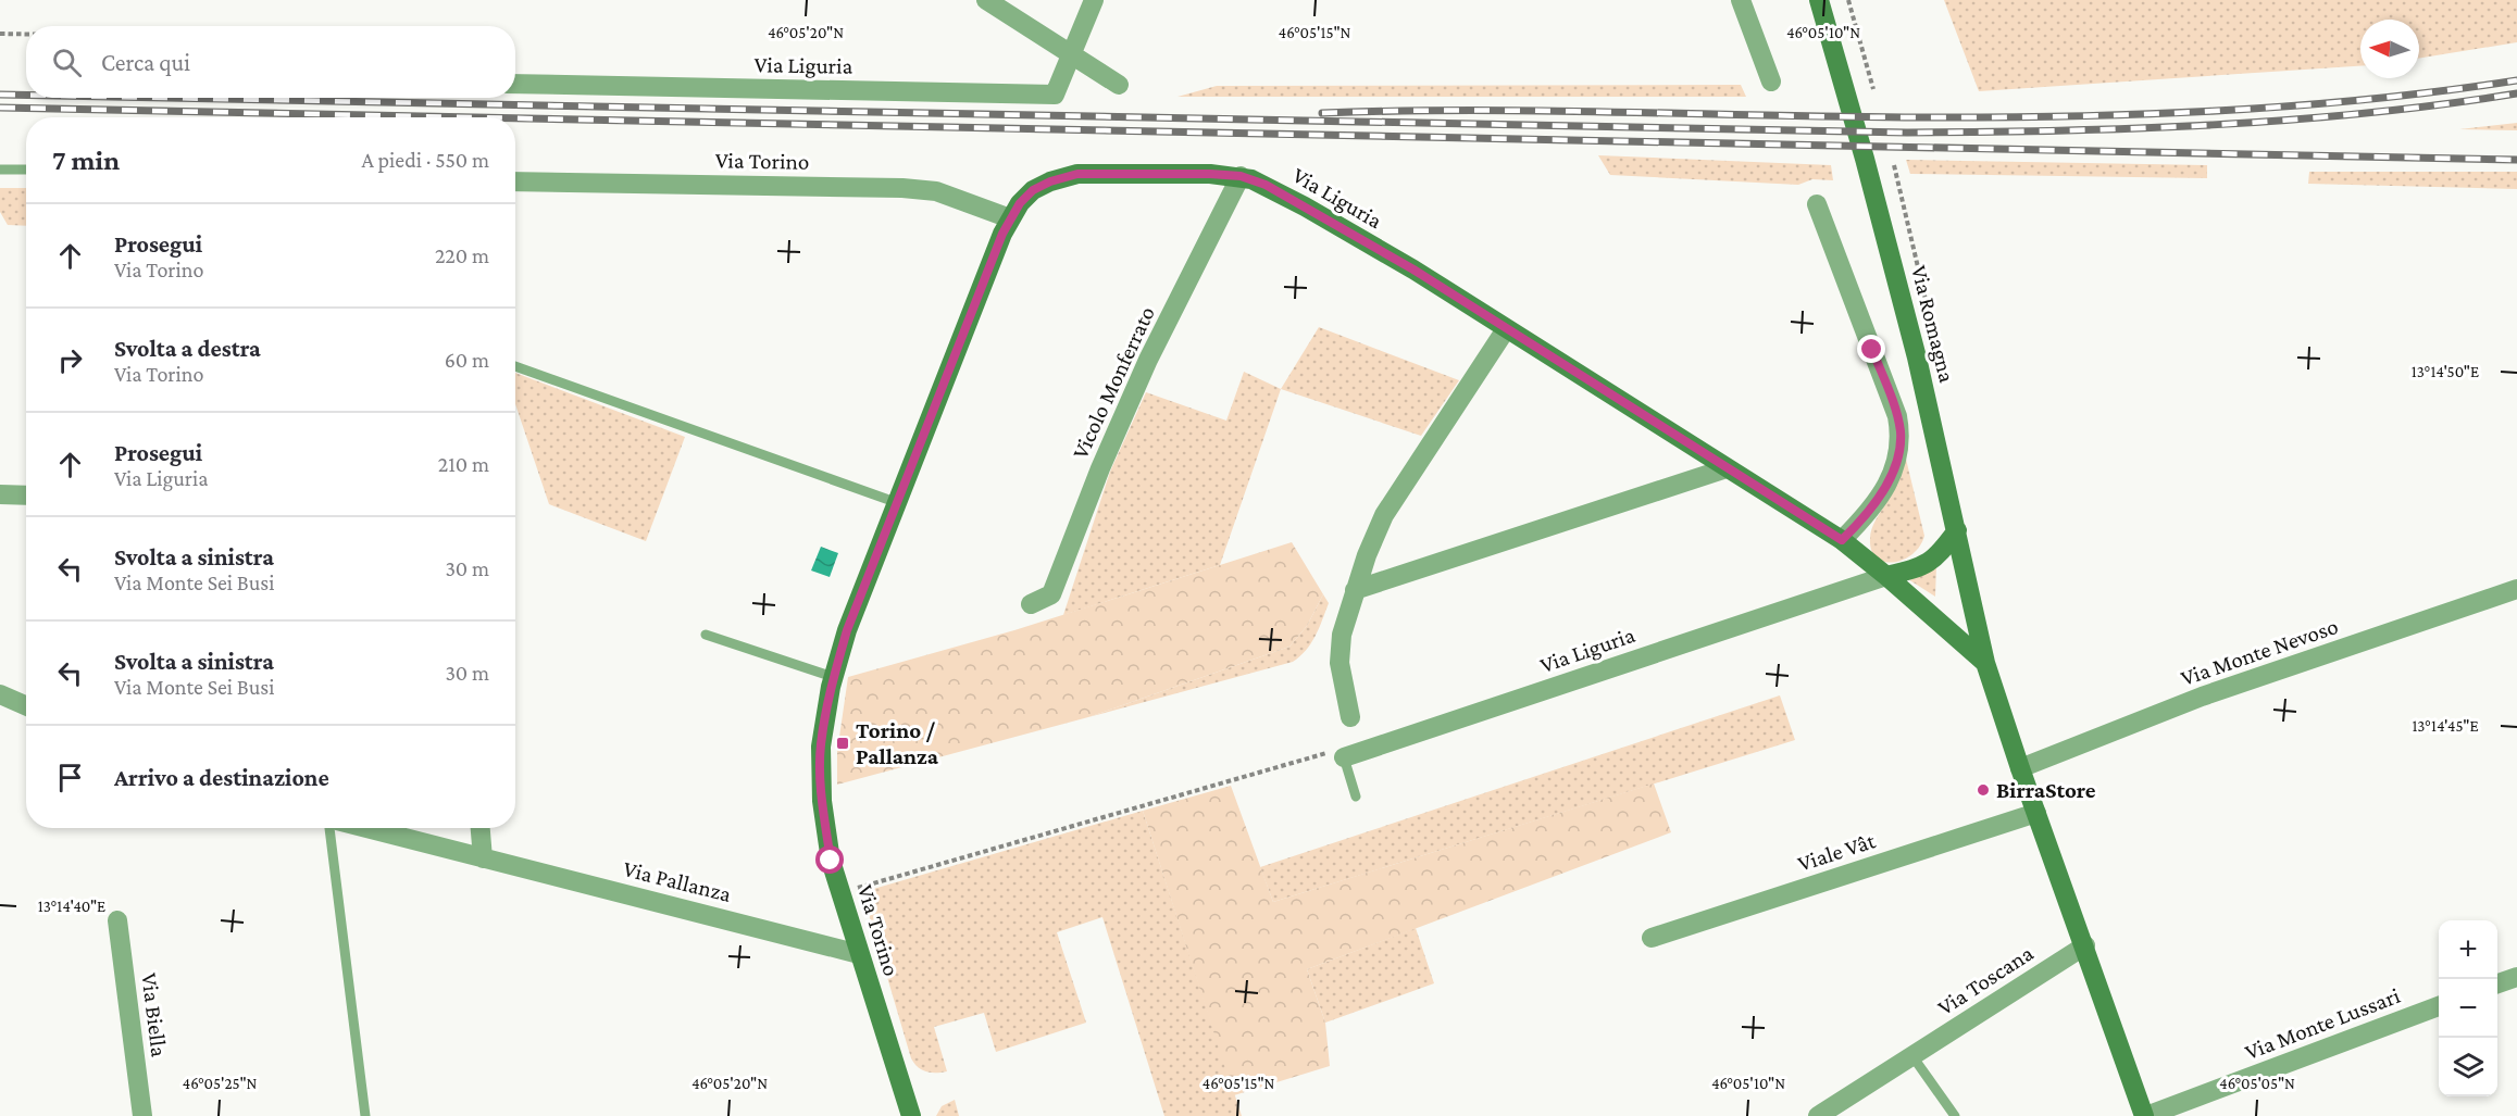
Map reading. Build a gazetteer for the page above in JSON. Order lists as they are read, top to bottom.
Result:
{
  "streets": {
    "main road": ["Via Liguria", "Via Torino", "Via Romagna"],
    "street": [
      "Vicolo Monferrato",
      "Via Monte Nevoso",
      "Viale Vât",
      "Via Pallanza",
      "Via Toscana",
      "Via Biella",
      "Via Monte Lussari"
    ]
  },
  "crossings": [
    ["Via Liguria", "Via Torino"],
    ["Via Liguria", "Via Romagna"],
    ["Via Liguria", "Vicolo Monferrato"],
    ["Via Torino", "Vicolo Monferrato"],
    ["Via Torino", "Via Pallanza"]
  ],
  "places": {
    "transit": ["Torino / Pallanza"],
    "other": ["BirraStore"]
  },
  "north": "left",
  "page": {
    "search": "Cerca qui",
    "heading": ["7 min", "A piedi · 550 m"],
    "list": [
      ["Prosegui", "Via Torino", "220 m"],
      ["Svolta a destra", "Via Torino", "60 m"],
      ["Prosegui", "Via Liguria", "210 m"],
      ["Svolta a sinistra", "Via Monte Sei Busi", "30 m"],
      ["Svolta a sinistra", "Via Monte Sei Busi", "30 m"],
      "Arrivo a destinazione"
    ],
    "map_buttons": ["+", "−"]
  },
  "coordinates": [
    "46°05'20\"N",
    "46°05'15\"N",
    "46°05'10\"N",
    "13°14'50\"E",
    "13°14'45\"E",
    "13°14'40\"E",
    "46°05'25\"N",
    "46°05'05\"N"
  ]
}
